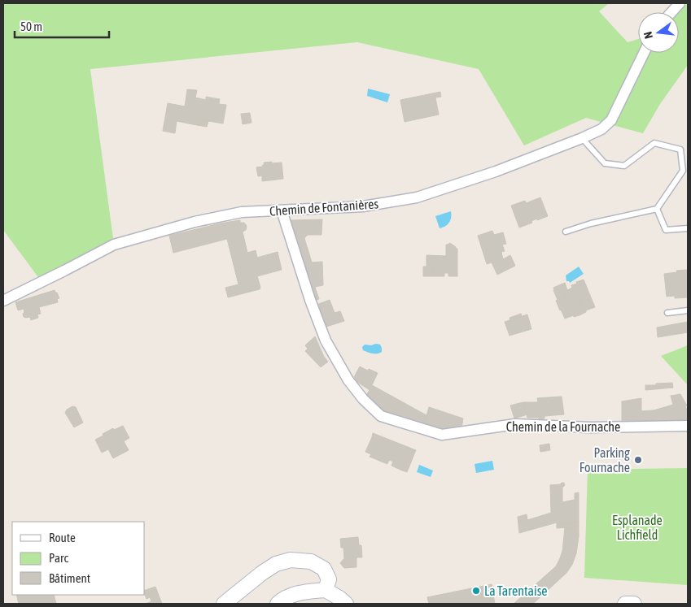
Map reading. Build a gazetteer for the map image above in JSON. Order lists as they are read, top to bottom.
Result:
{
  "streets": {
    "street": ["Chemin de Fontanières", "Chemin de la Fournache"]
  },
  "crossings": [
    ["Chemin de Fontanières", "Chemin de la Fournache"]
  ],
  "parks": ["Esplanade Lichfield"],
  "places": ["Parking Fournache", "La Tarentaise"],
  "legend": ["Route", "Parc", "Bâtiment"],
  "scale_bar": "50 m",
  "north": "left"
}
